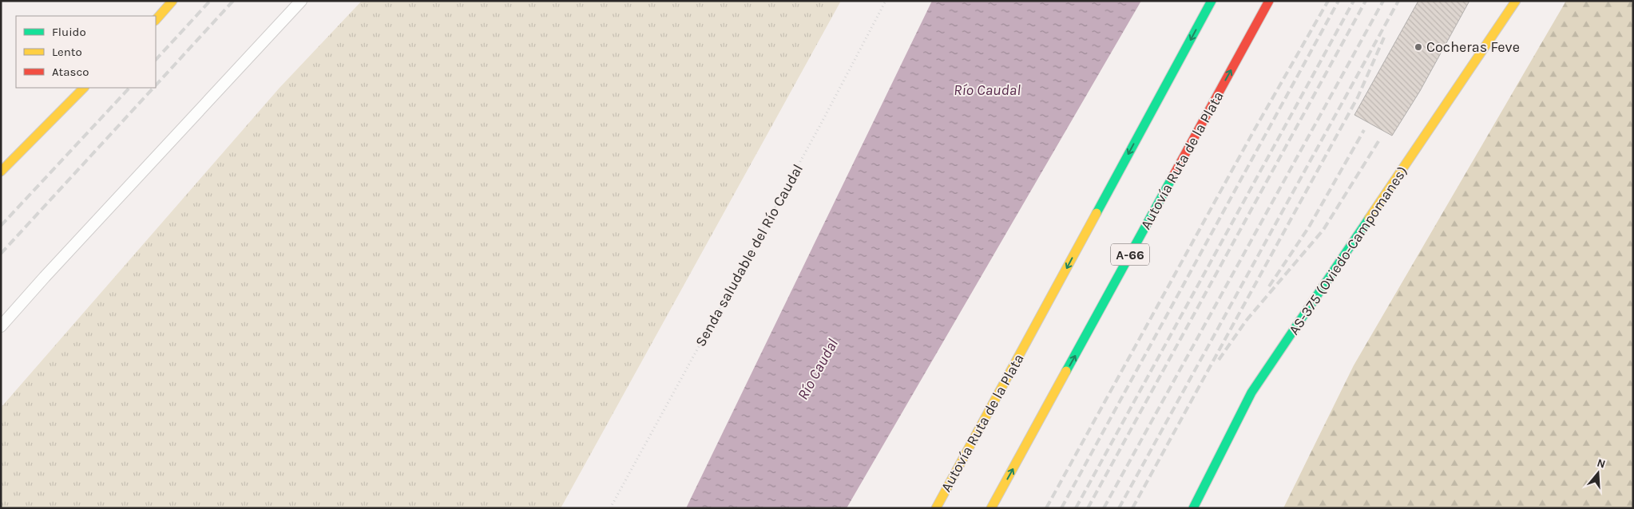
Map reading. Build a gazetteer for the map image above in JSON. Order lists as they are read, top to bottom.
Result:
{
  "streets": {
    "main road": ["Autovía Ruta de la Plata", "AS-375 (Oviedo-Campomanes)", "A-66"],
    "path": ["Senda saludable del Río Caudal"]
  },
  "water": ["Río Caudal"],
  "places": ["Cocheras Feve"],
  "legend": ["Fluido", "Lento", "Atasco"],
  "north": "top"
}
